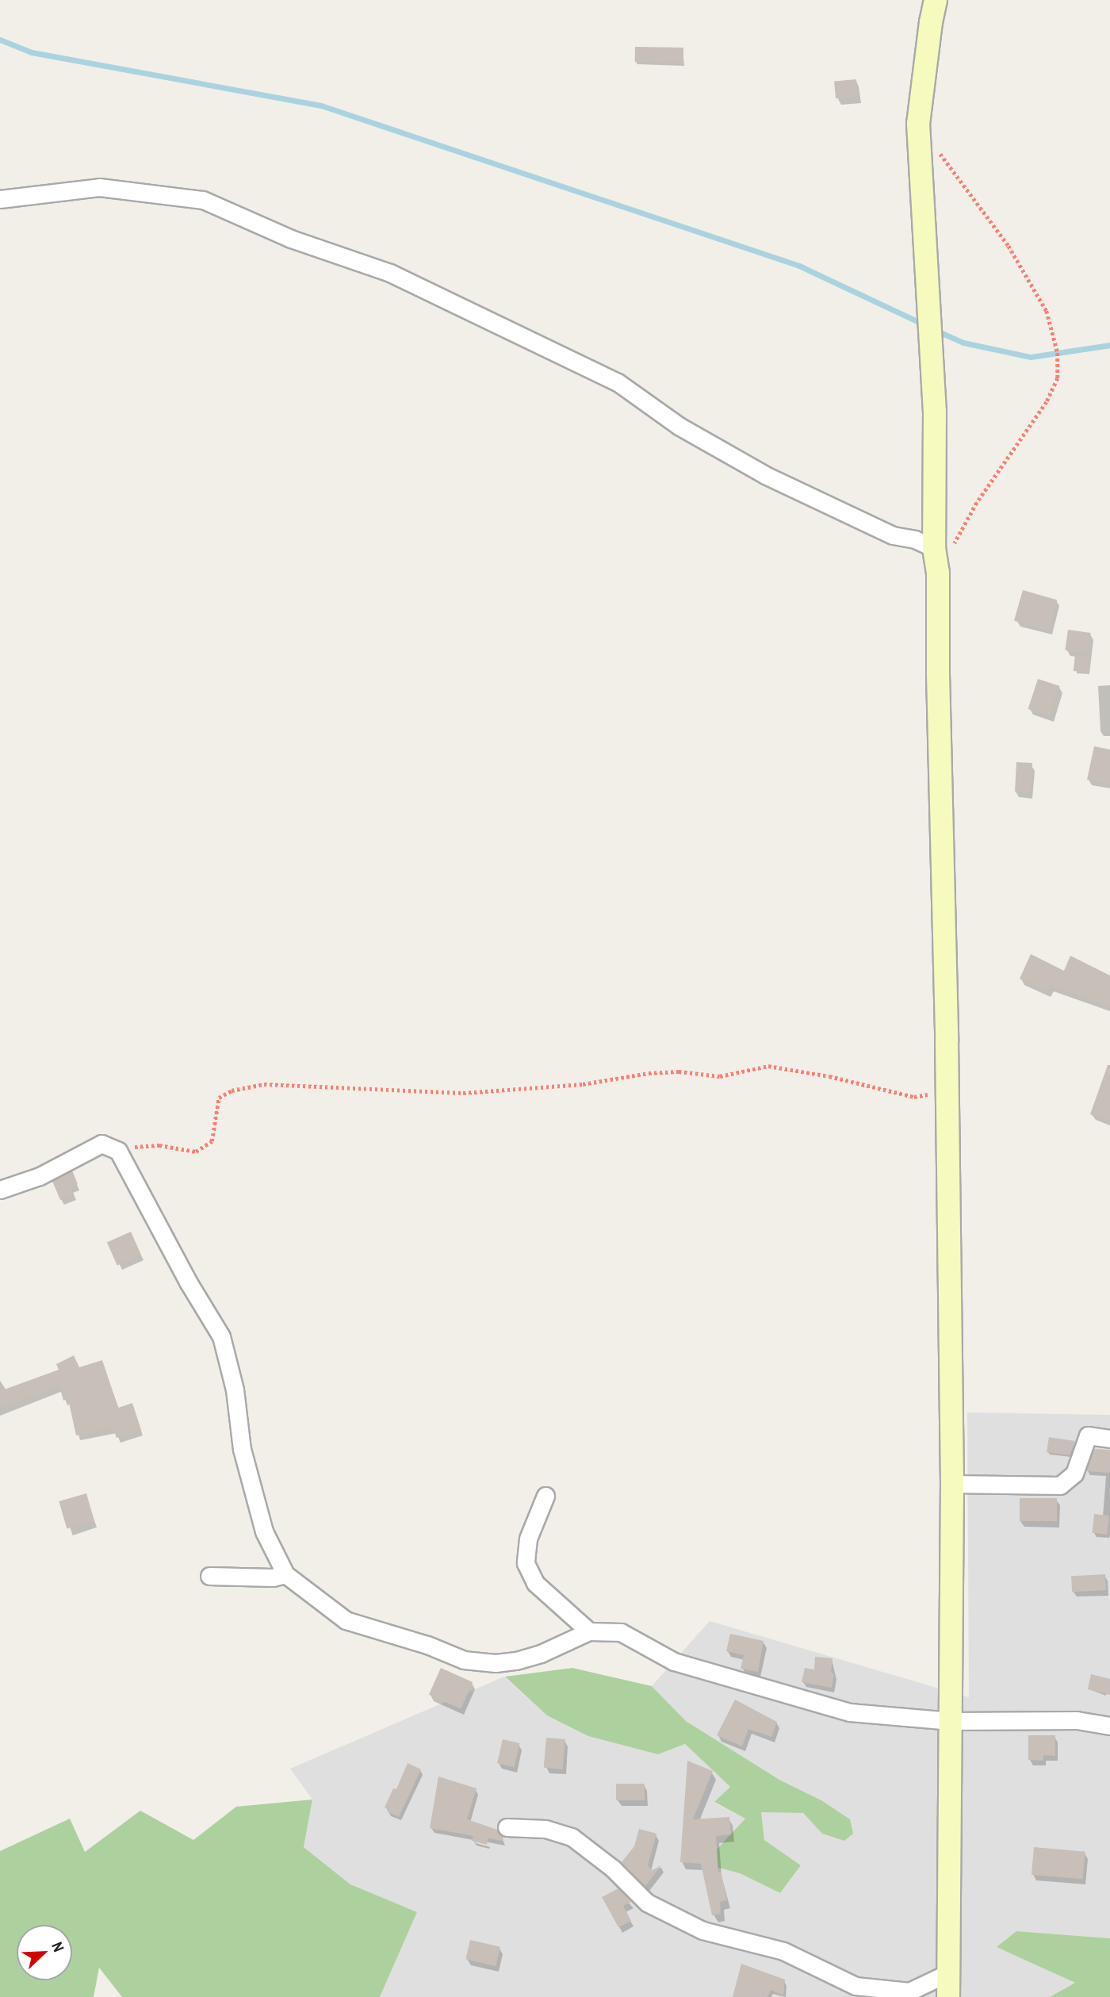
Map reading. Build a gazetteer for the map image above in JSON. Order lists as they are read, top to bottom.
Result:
{
  "north": "top right"
}
